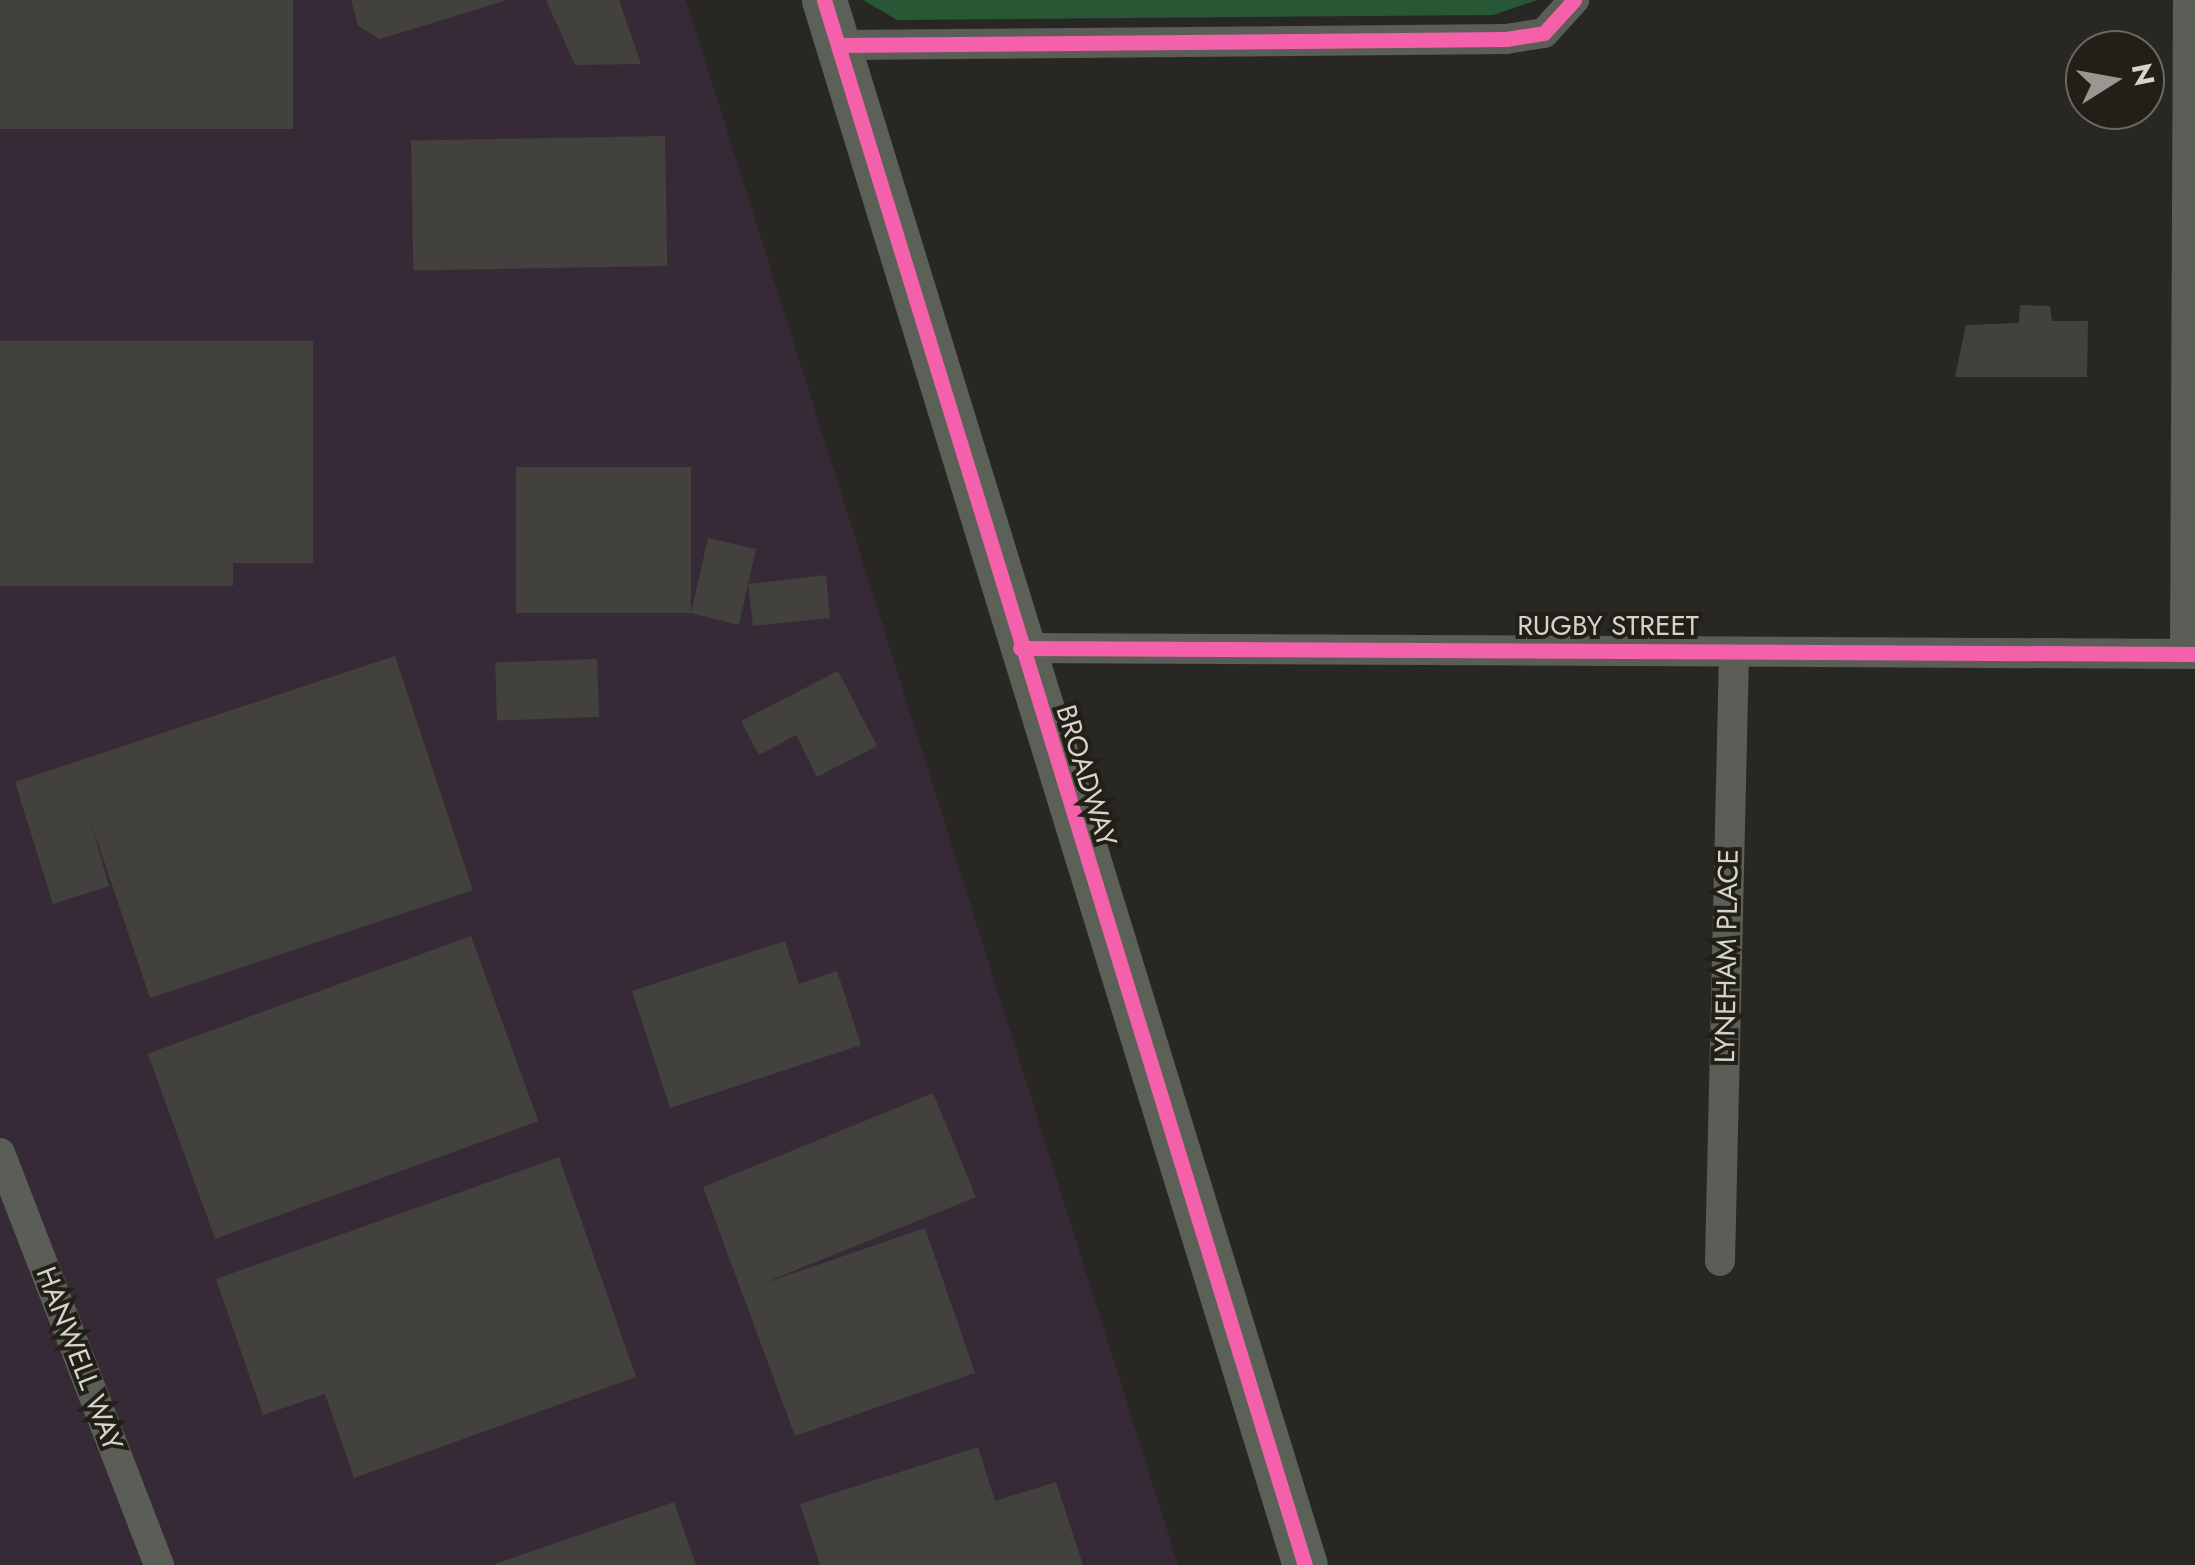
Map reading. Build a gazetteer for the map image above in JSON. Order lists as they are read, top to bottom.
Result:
{
  "streets": {
    "street": [
      "RUGBY STREET",
      "BROADWAY",
      "LYNEHAM PLACE",
      "HANWELL WAY"
    ]
  },
  "crossings": [
    ["RUGBY STREET", "BROADWAY"],
    ["RUGBY STREET", "LYNEHAM PLACE"]
  ],
  "north": "right"
}
